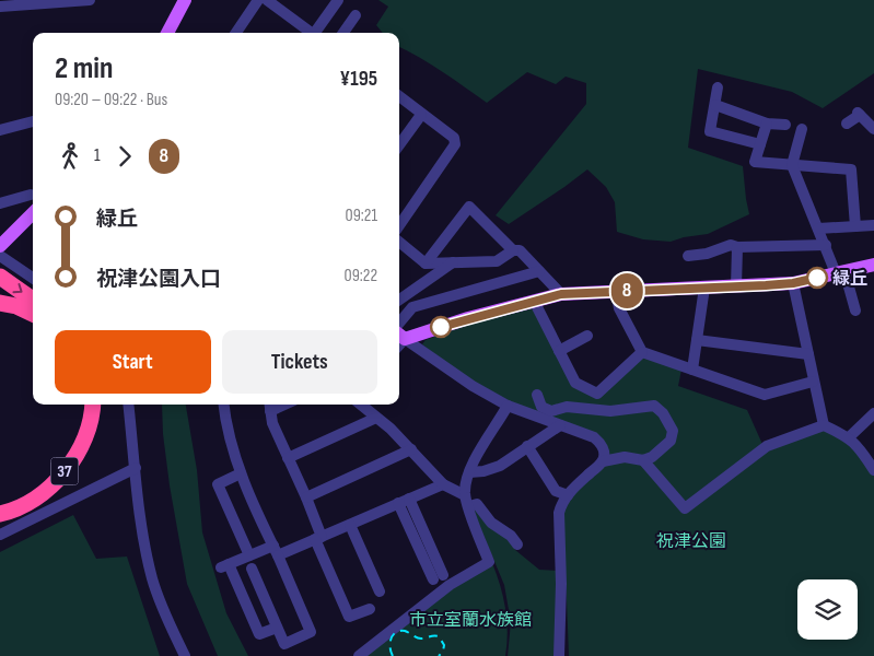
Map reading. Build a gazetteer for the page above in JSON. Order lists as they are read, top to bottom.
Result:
{
  "streets": {
    "highway": ["37"]
  },
  "parks": ["祝津公園", "市立室蘭水族館"],
  "places": ["緑丘"],
  "lines": ["bus line 8"],
  "page": {
    "on_map": "8",
    "heading": ["2 min", "09:20 – 09:22 · Bus", "¥195"],
    "legs": ["1", "8"],
    "list": [
      {
        "name": "緑丘",
        "value": "09:21"
      },
      {
        "name": "祝津公園入口",
        "value": "09:22"
      }
    ],
    "buttons": ["Start", "Tickets"]
  }
}
